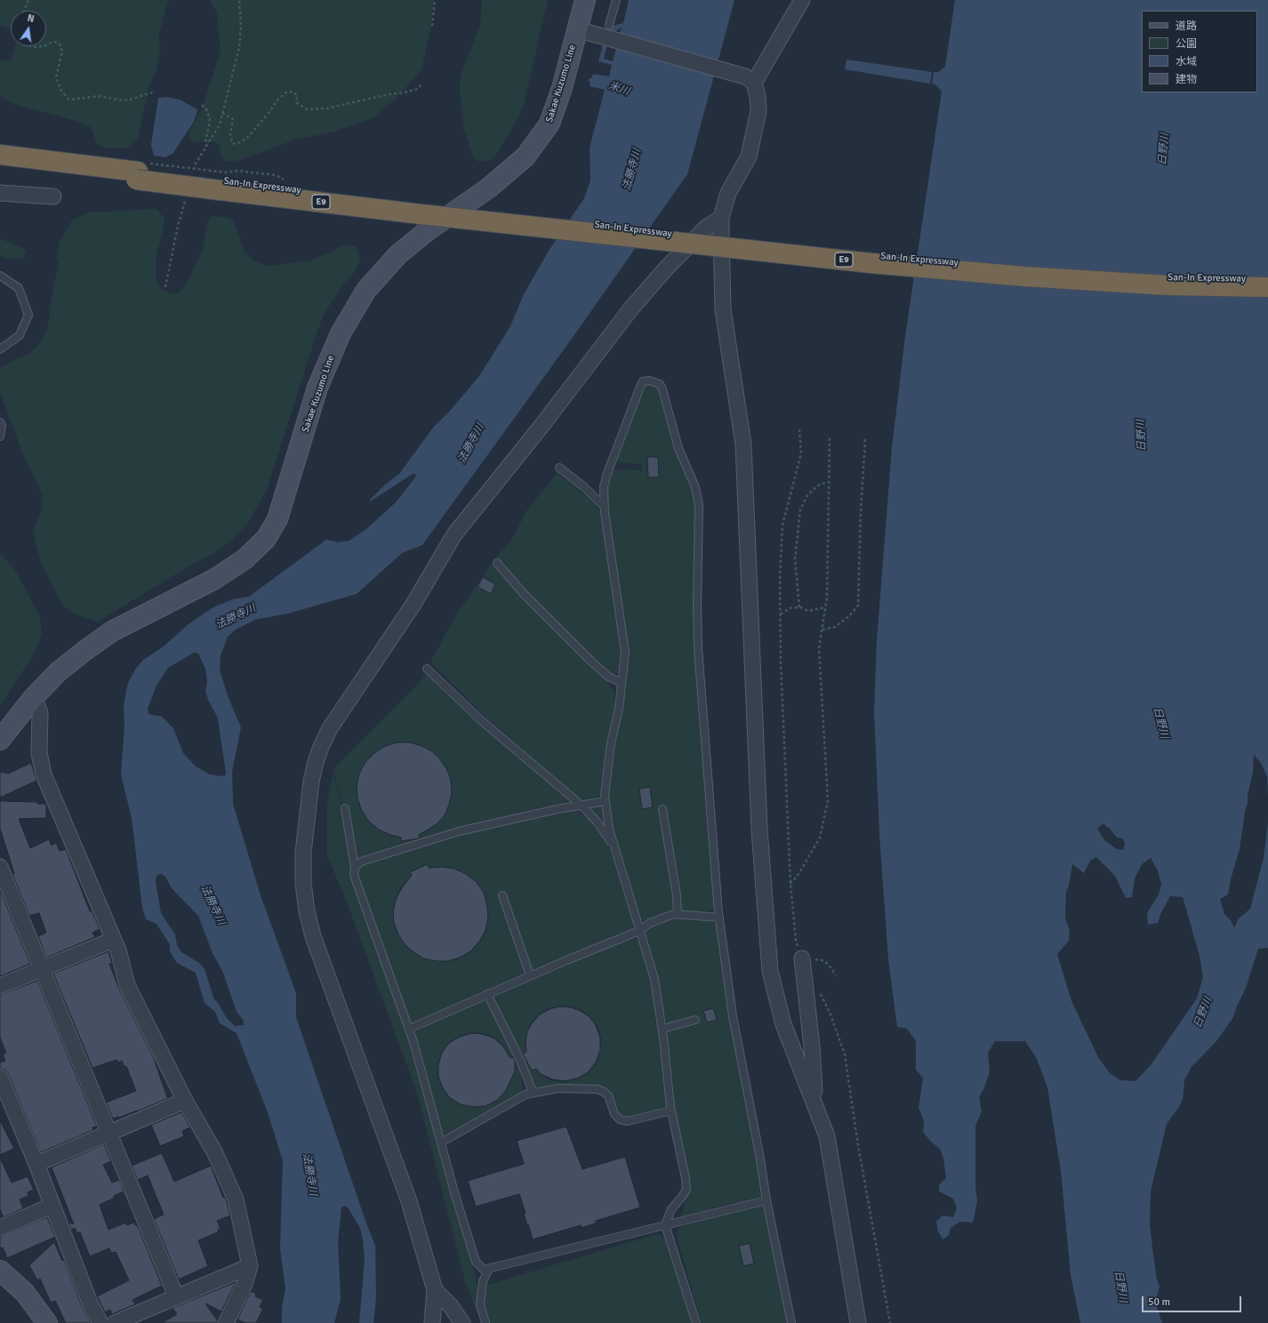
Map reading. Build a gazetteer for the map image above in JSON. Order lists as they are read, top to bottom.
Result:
{
  "streets": {
    "highway": ["San-In Expressway", "E9"],
    "main road": ["Sakae Kuzumo Line"]
  },
  "water": ["米川", "日野川", "法勝寺川"],
  "legend": [
    "道路",
    "公園",
    "水域",
    "建物"
  ],
  "scale_bar": "50 m",
  "north": "top"
}
